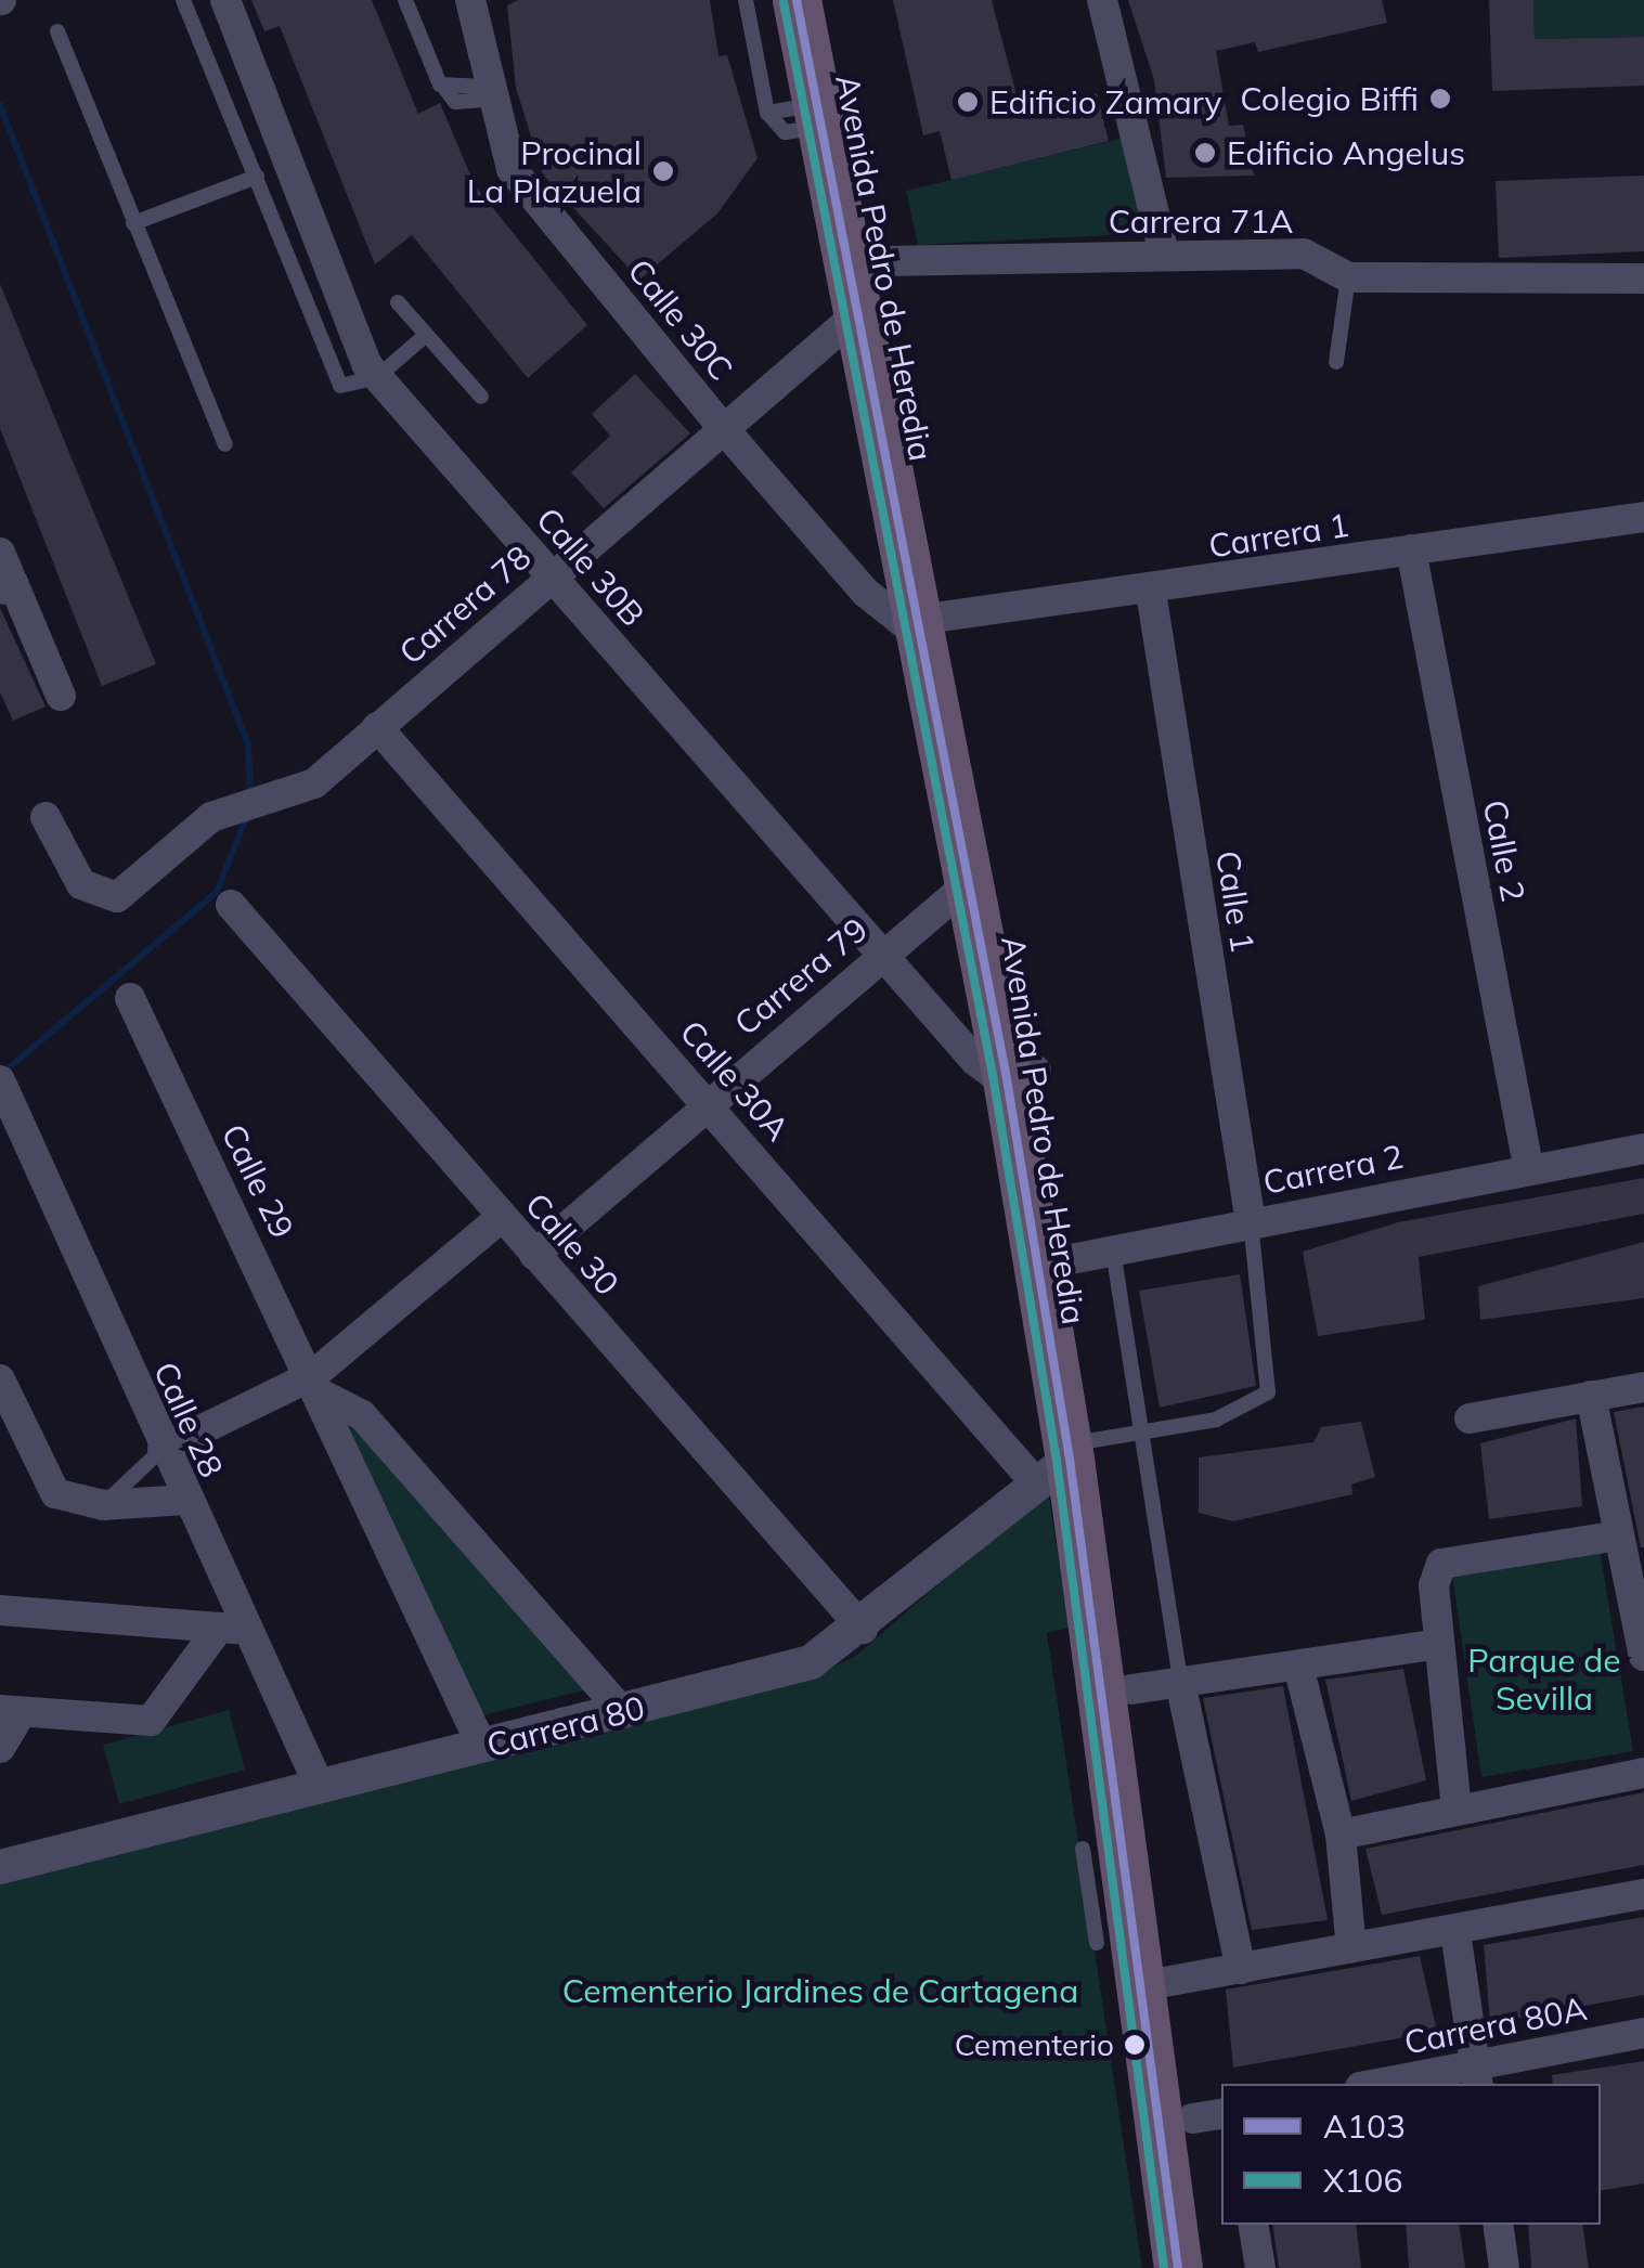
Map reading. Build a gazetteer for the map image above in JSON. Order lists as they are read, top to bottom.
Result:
{
  "streets": {
    "highway": ["Avenida Pedro de Heredia"],
    "street": [
      "Carrera 71A",
      "Calle 30C",
      "Carrera 1",
      "Calle 30B",
      "Carrera 78",
      "Calle 2",
      "Calle 1",
      "Carrera 79",
      "Calle 30A",
      "Carrera 2",
      "Calle 29",
      "Calle 30",
      "Calle 28",
      "Carrera 80",
      "Carrera 80A"
    ]
  },
  "crossings": [
    ["Carrera 71A", "Avenida Pedro de Heredia"],
    ["Avenida Pedro de Heredia", "Calle 30C"],
    ["Avenida Pedro de Heredia", "Carrera 1"],
    ["Avenida Pedro de Heredia", "Calle 30B"],
    ["Avenida Pedro de Heredia", "Carrera 78"],
    ["Avenida Pedro de Heredia", "Carrera 79"],
    ["Avenida Pedro de Heredia", "Calle 30A"],
    ["Avenida Pedro de Heredia", "Carrera 2"],
    ["Avenida Pedro de Heredia", "Carrera 80"],
    ["Calle 30C", "Carrera 1"],
    ["Calle 30C", "Carrera 78"],
    ["Carrera 1", "Calle 2"],
    ["Carrera 1", "Calle 1"],
    ["Calle 30B", "Carrera 78"],
    ["Calle 30B", "Carrera 79"],
    ["Carrera 78", "Calle 30A"],
    ["Calle 2", "Carrera 2"],
    ["Calle 1", "Carrera 2"],
    ["Carrera 79", "Calle 30A"],
    ["Carrera 79", "Calle 30"],
    ["Calle 30A", "Carrera 80"],
    ["Calle 29", "Carrera 80"],
    ["Calle 30", "Carrera 80"],
    ["Calle 28", "Carrera 80"]
  ],
  "parks": ["Parque de Sevilla", "Cementerio Jardines de Cartagena"],
  "places": [
    "Colegio Biffi",
    "Edificio Zamary",
    "Edificio Angelus",
    "Procinal La Plazuela",
    "Cementerio"
  ],
  "lines": ["transit line A103", "transit line X106"],
  "legend": ["A103", "X106"]
}
